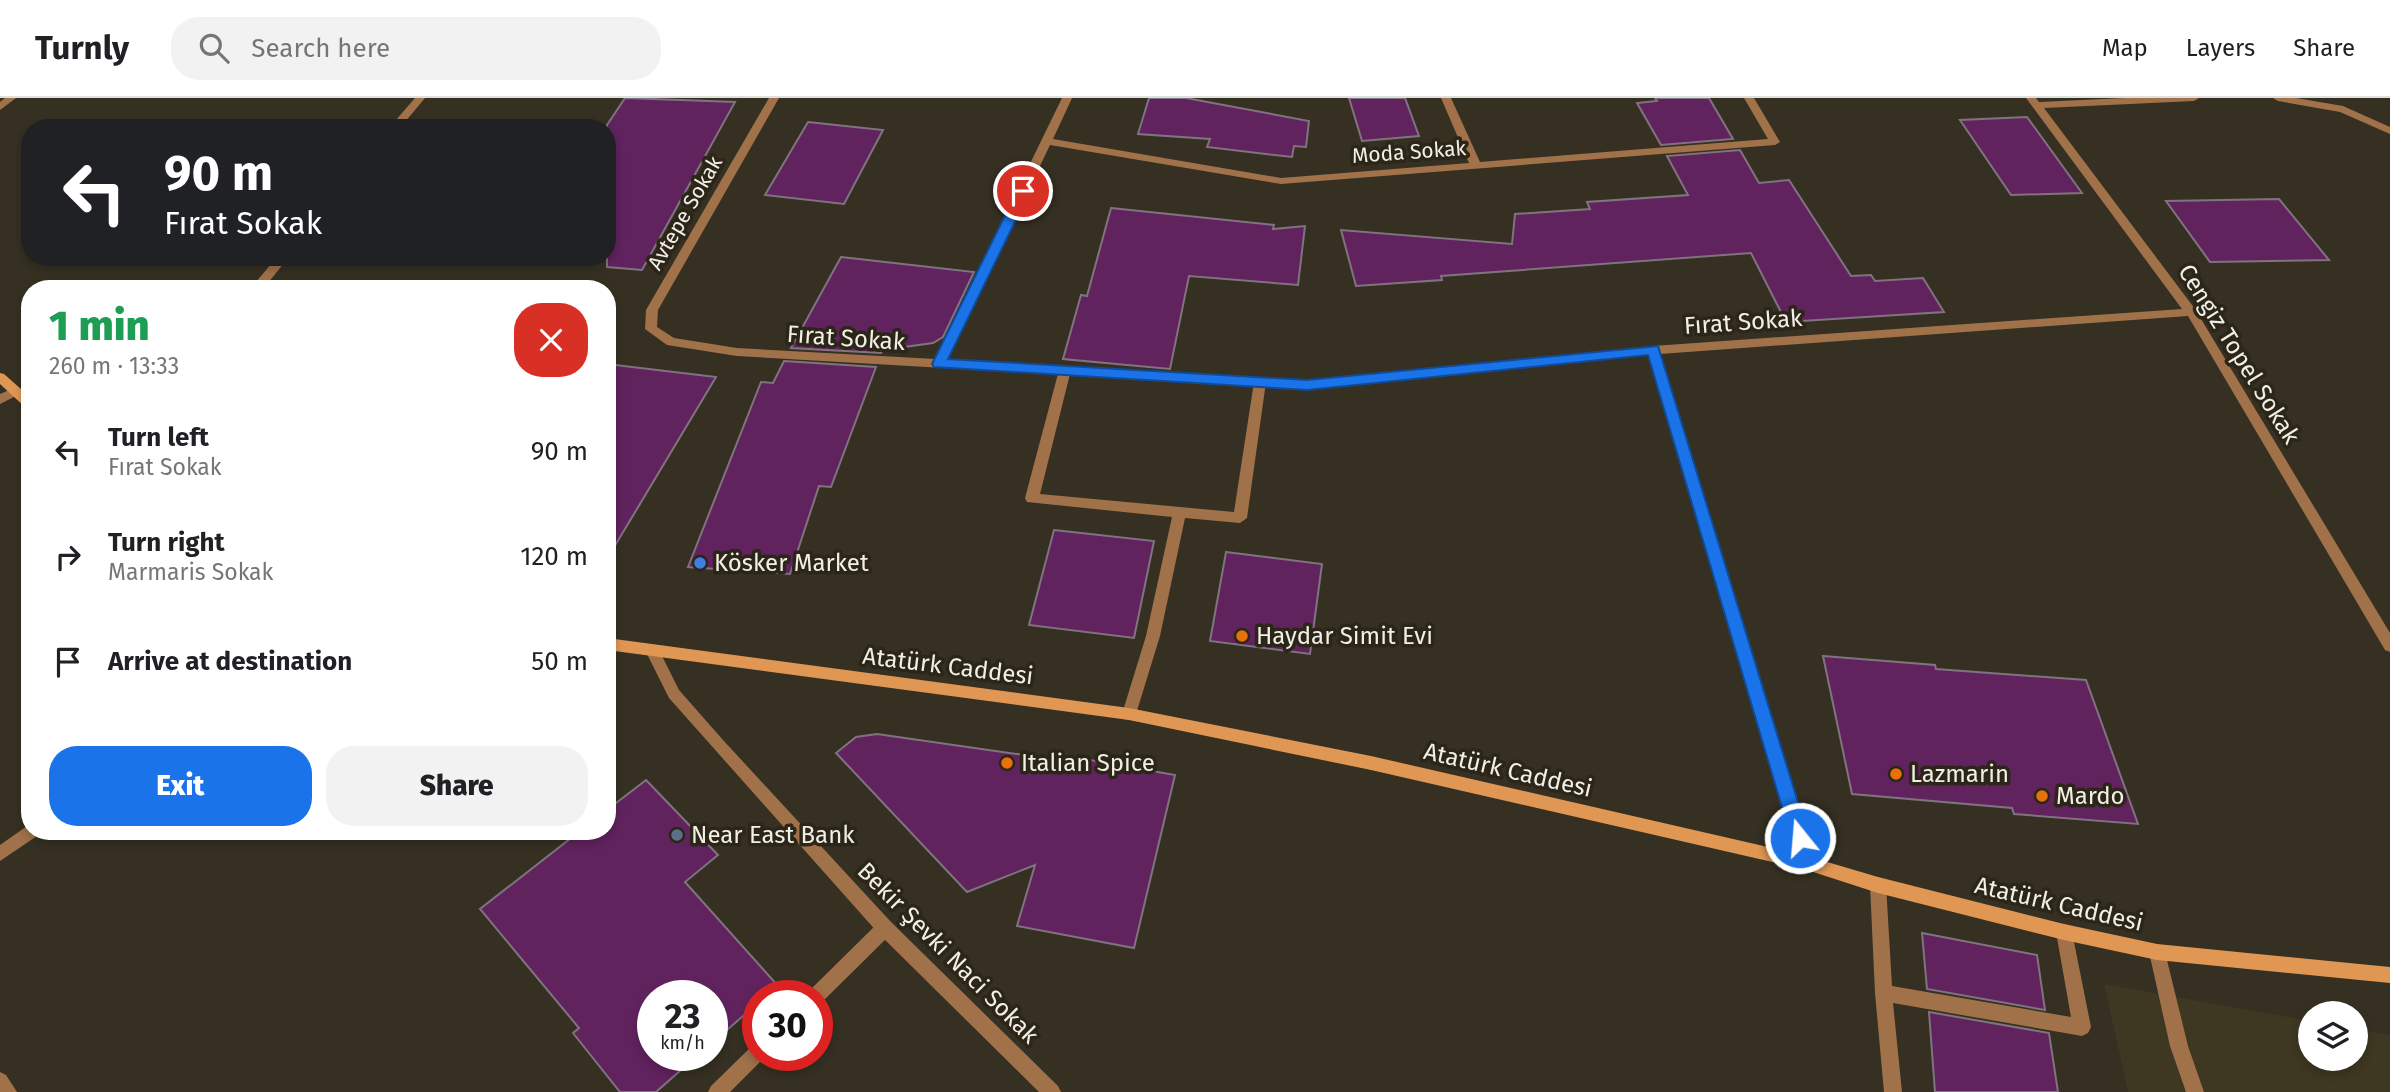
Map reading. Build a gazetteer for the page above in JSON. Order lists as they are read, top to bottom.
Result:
{
  "streets": {
    "main road": ["Atatürk Caddesi"],
    "street": [
      "Moda Sokak",
      "Avtepe Sokak",
      "Fırat Sokak",
      "Cengiz Topel Sokak",
      "Bekir Şevki Naci Sokak"
    ]
  },
  "crossings": [
    ["Avtepe Sokak", "Fırat Sokak"],
    ["Fırat Sokak", "Cengiz Topel Sokak"],
    ["Atatürk Caddesi", "Bekir Şevki Naci Sokak"]
  ],
  "places": [
    "Kösker Market",
    "Haydar Simit Evi",
    "Italian Spice",
    "Lazmarin",
    "Mardo",
    "Near East Bank"
  ],
  "page": {
    "header": "Turnly",
    "search": "Search here",
    "nav": ["Map", "Layers", "Share"],
    "turn": ["90 m", "Fırat Sokak"],
    "heading": ["1 min", "260 m · 13:33"],
    "list": [
      {
        "name": "Turn left",
        "note": "Fırat Sokak",
        "value": "90 m"
      },
      {
        "name": "Turn right",
        "note": "Marmaris Sokak",
        "value": "120 m"
      },
      {
        "name": "Arrive at destination",
        "value": "50 m"
      }
    ],
    "buttons": ["Exit", "Share"],
    "speed": "23 km/h",
    "limit": "30"
  }
}
